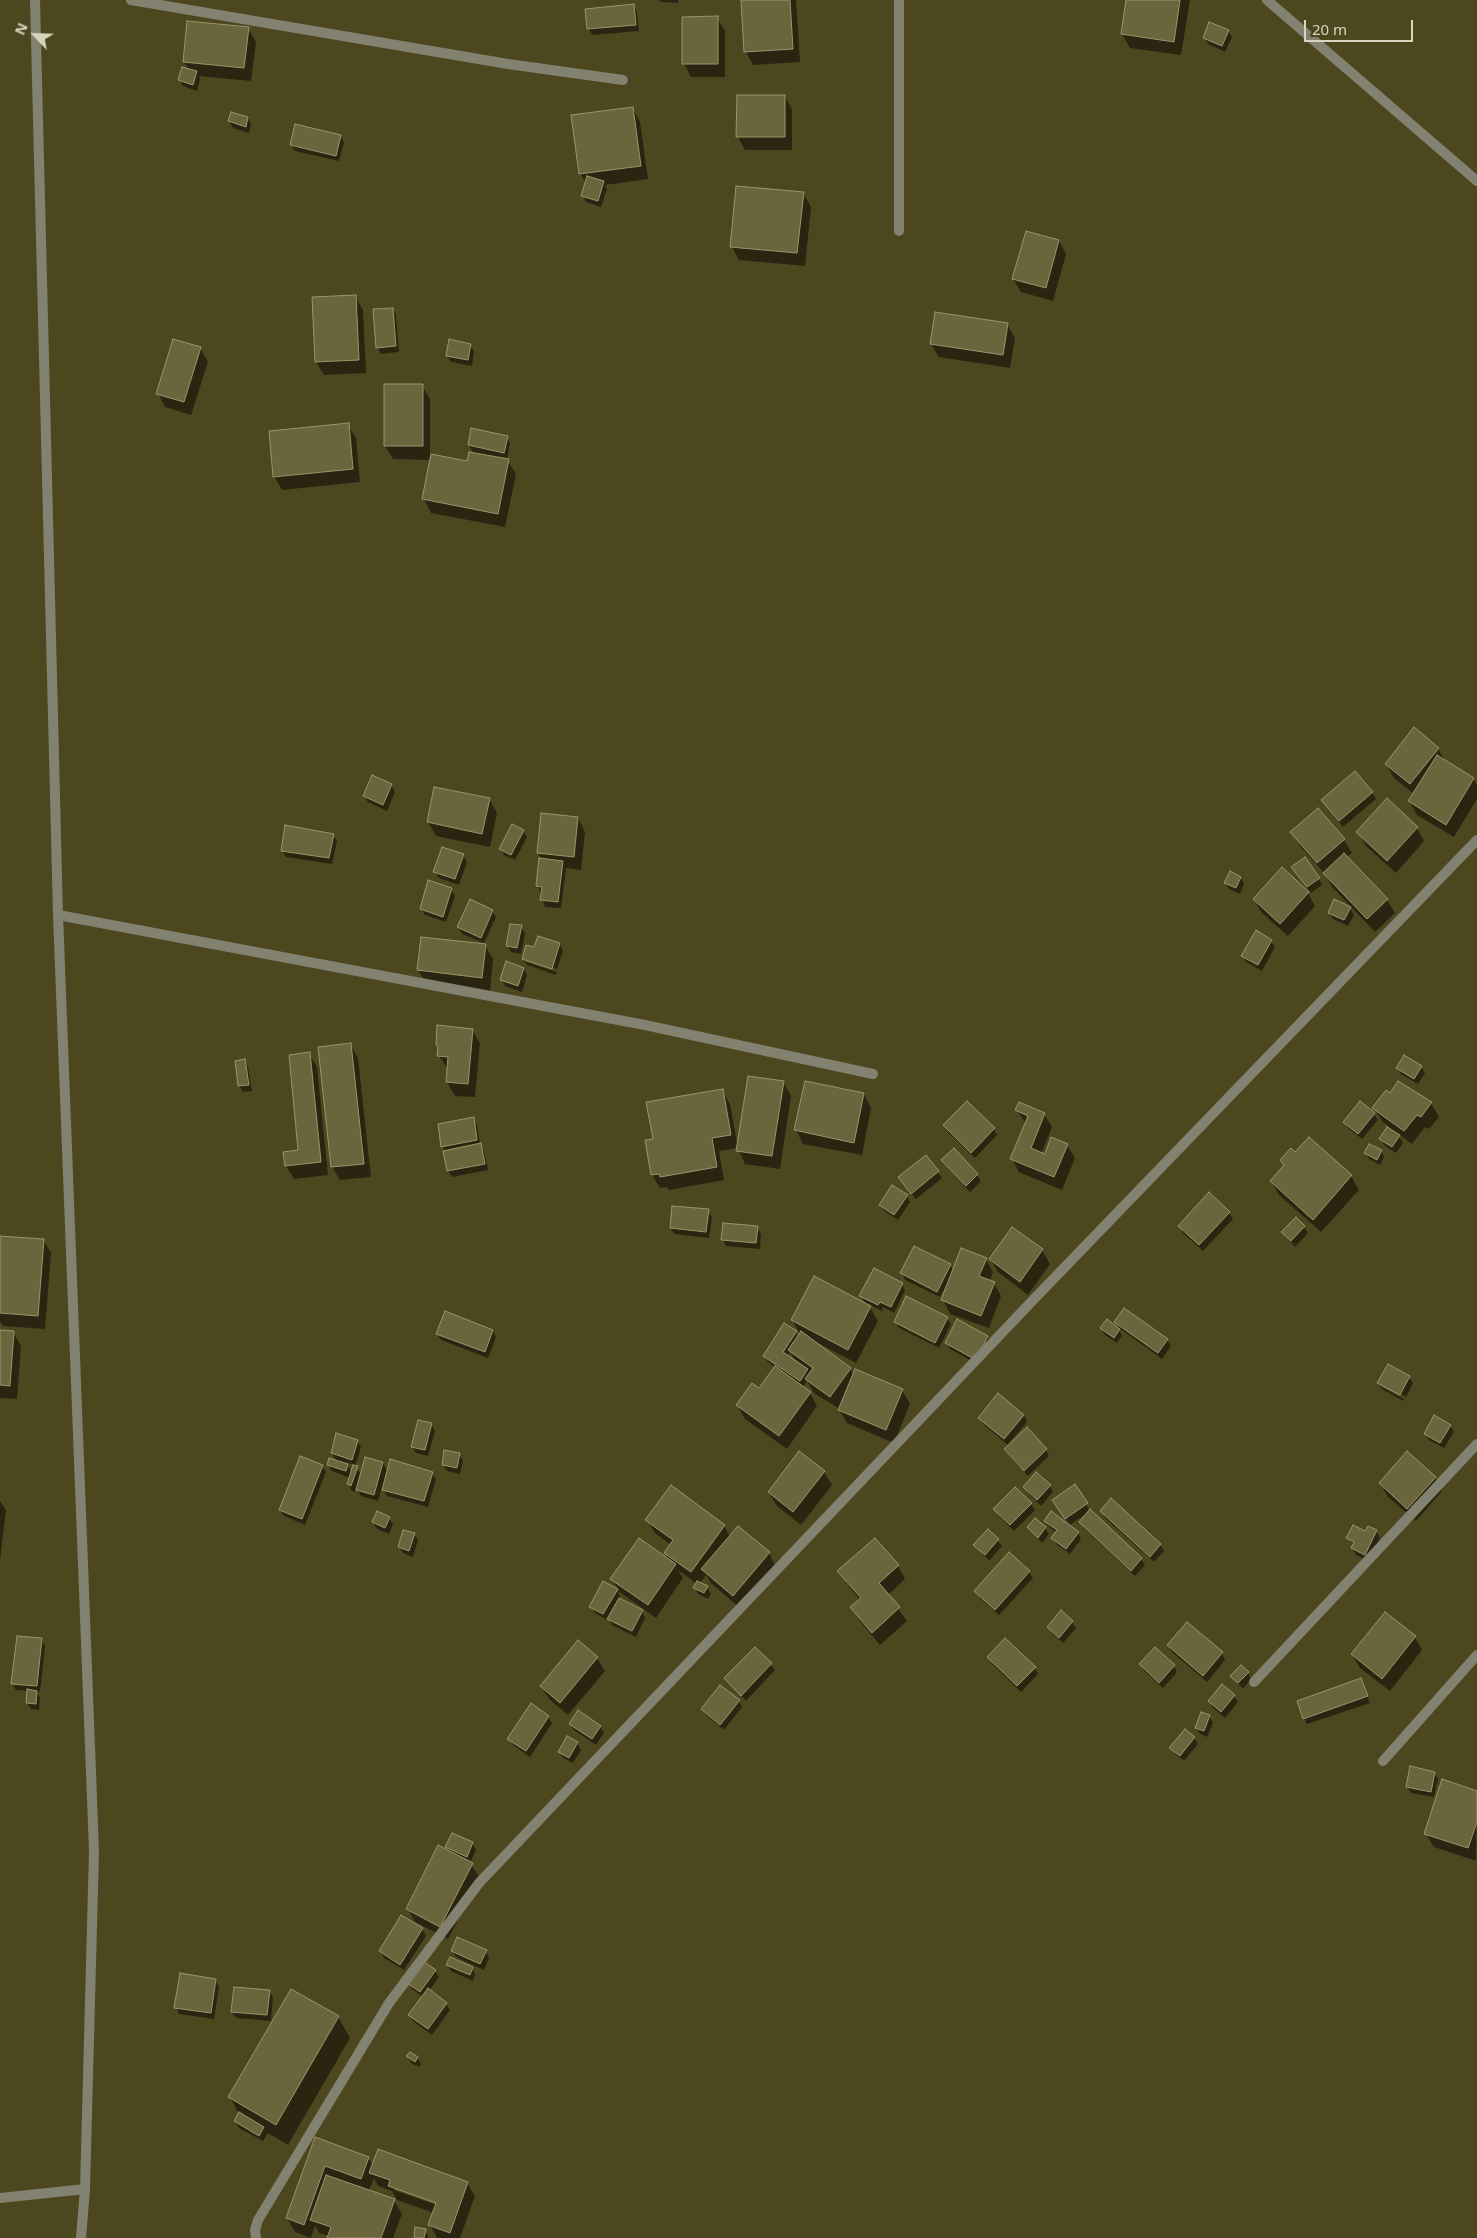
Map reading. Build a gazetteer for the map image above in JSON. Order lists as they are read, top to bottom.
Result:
{
  "scale_bar": "20 m",
  "north": "top left"
}
